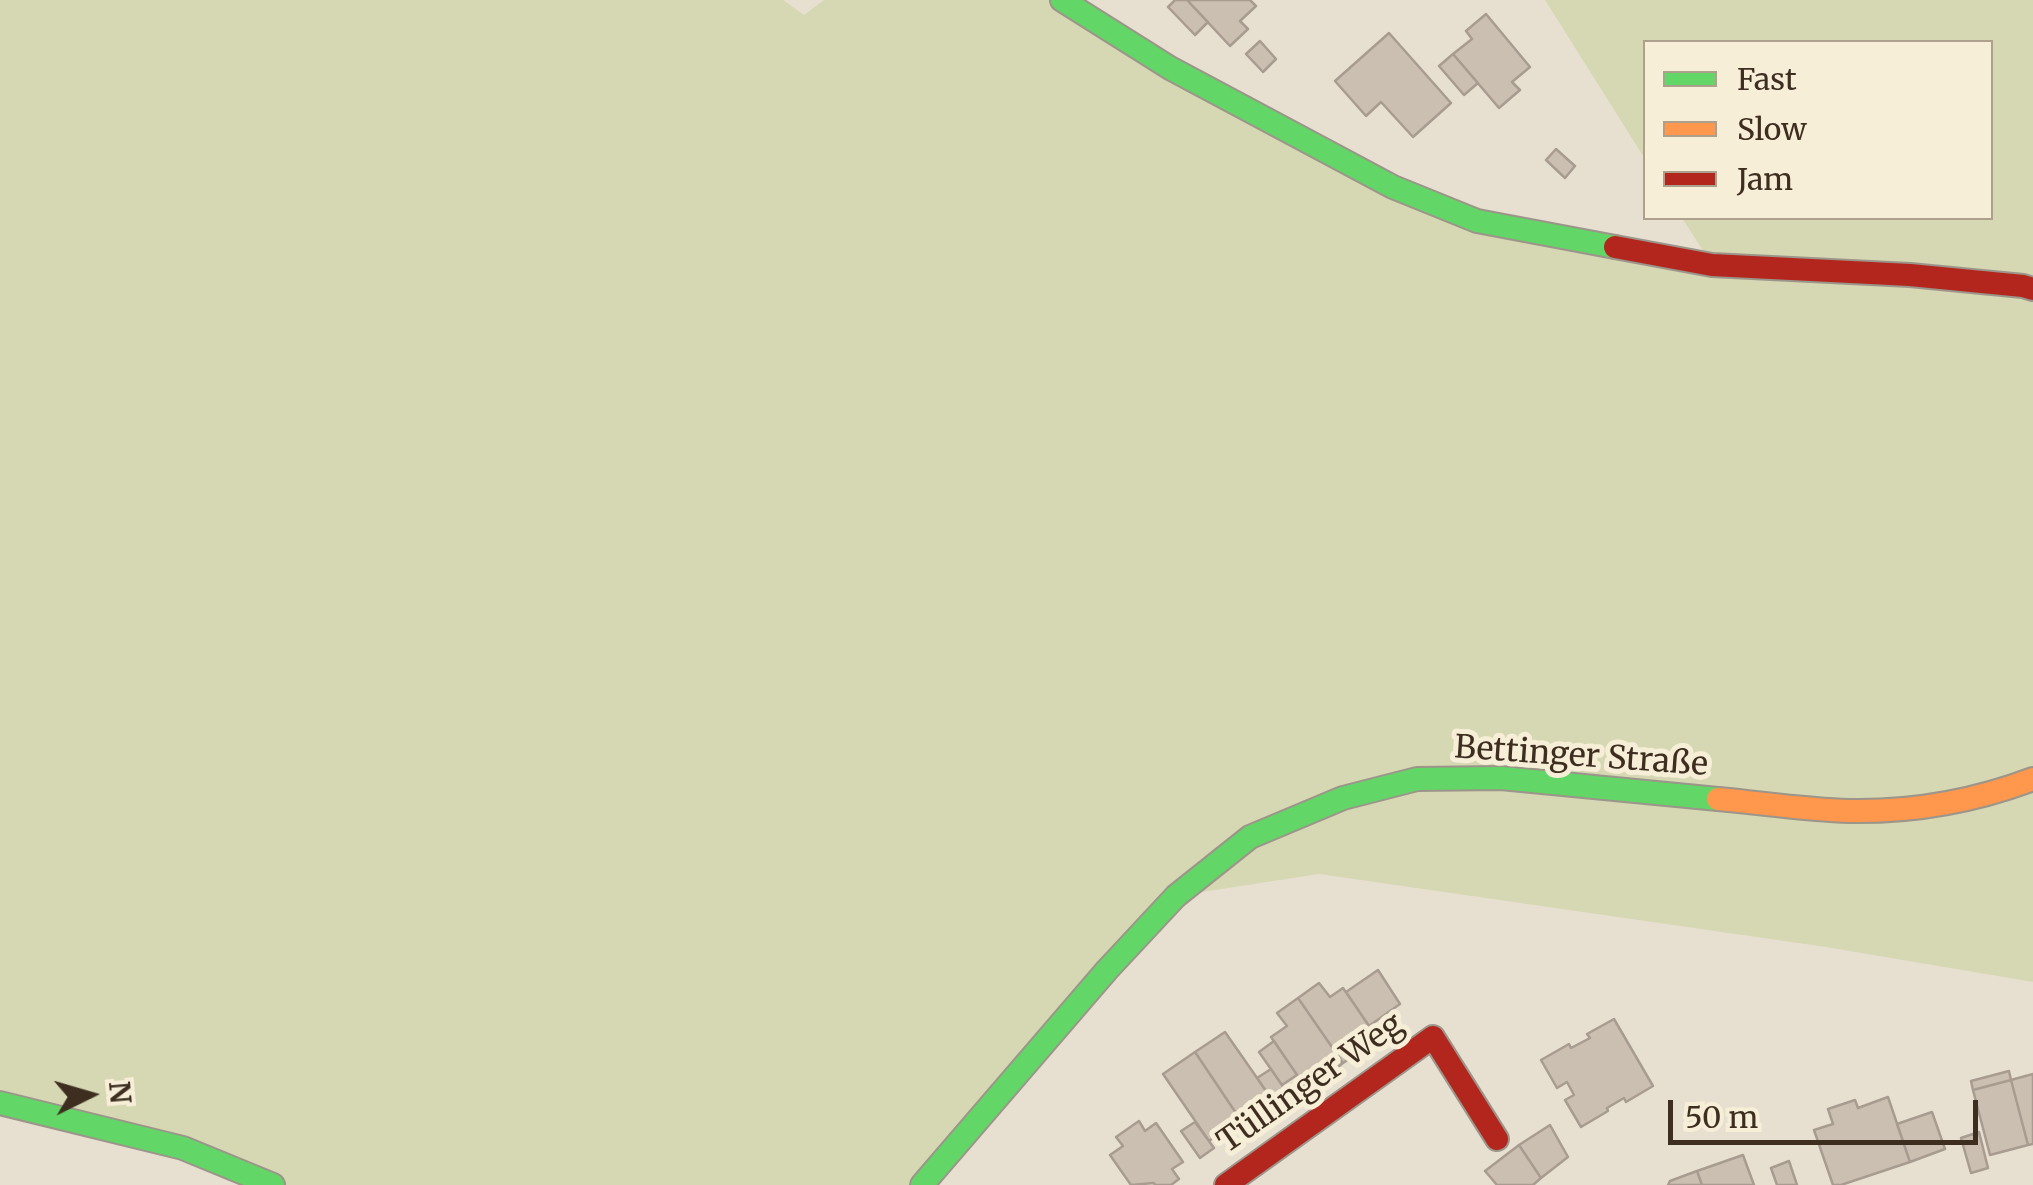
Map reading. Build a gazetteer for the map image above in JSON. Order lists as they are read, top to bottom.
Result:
{
  "streets": {
    "street": ["Bettinger Straße", "Tüllinger Weg"]
  },
  "legend": ["Fast", "Slow", "Jam"],
  "scale_bar": "50 m",
  "north": "right"
}
